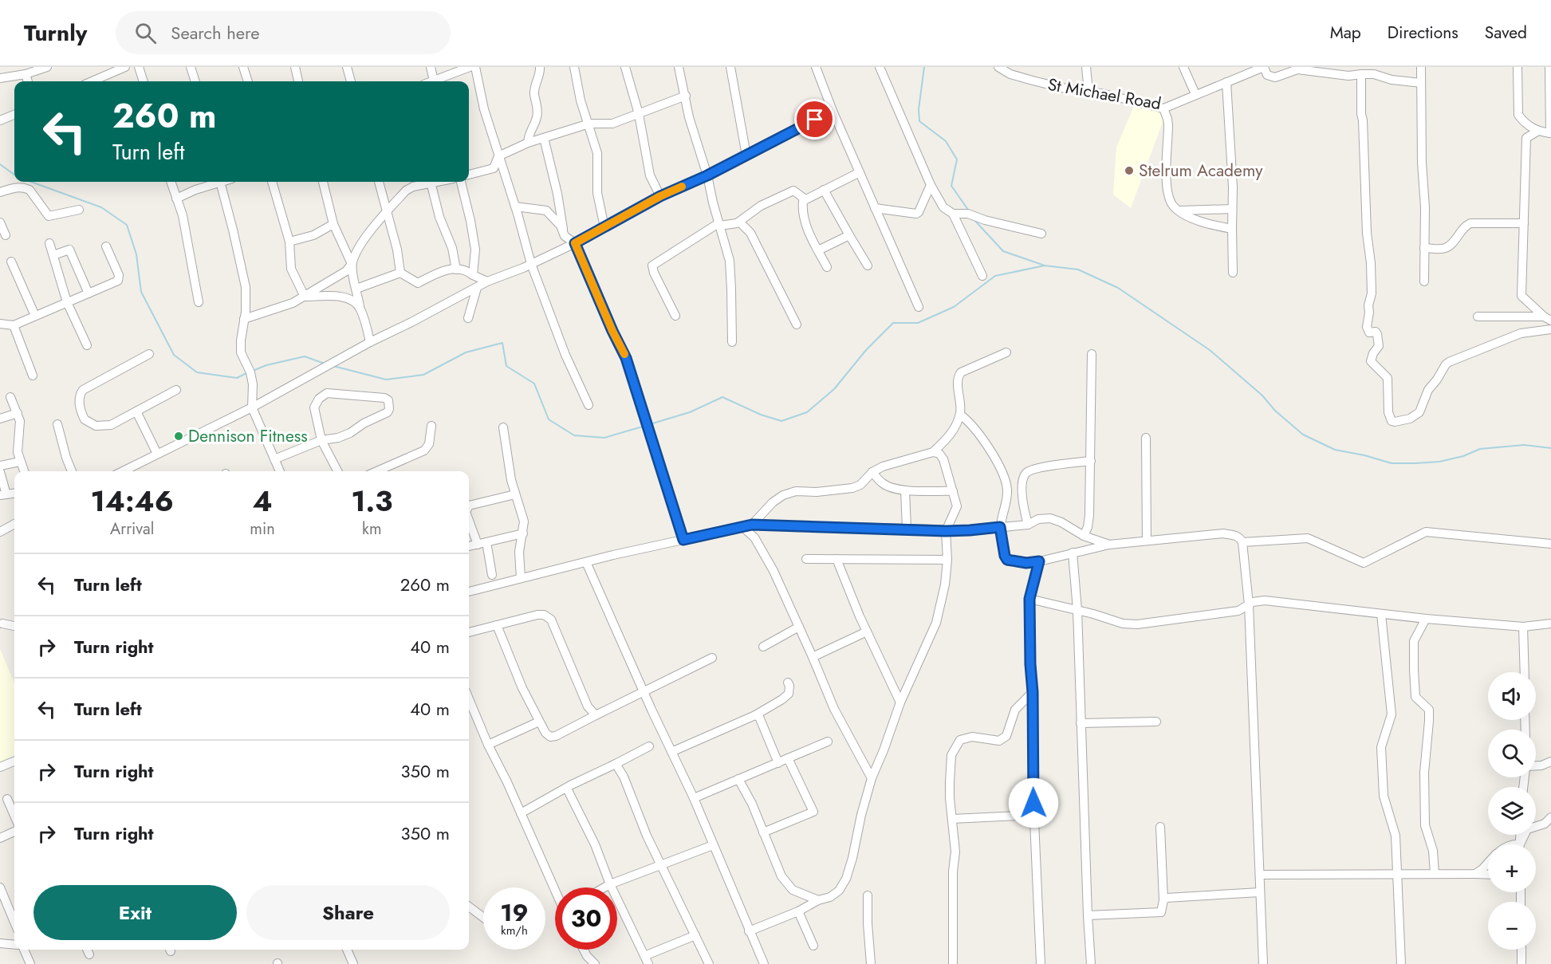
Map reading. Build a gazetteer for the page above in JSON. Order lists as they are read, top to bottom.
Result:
{
  "streets": {
    "street": ["St Michael Road"]
  },
  "places": ["Stelrum Academy", "Dennison Fitness"],
  "page": {
    "header": "Turnly",
    "search": "Search here",
    "nav": ["Map", "Directions", "Saved"],
    "turn": ["260 m", "Turn left"],
    "eta": [
      "14:46",
      "Arrival",
      "4",
      "min",
      "1.3",
      "km"
    ],
    "list": [
      {
        "name": "Turn left",
        "value": "260 m"
      },
      {
        "name": "Turn right",
        "value": "40 m"
      },
      {
        "name": "Turn left",
        "value": "40 m"
      },
      {
        "name": "Turn right",
        "value": "350 m"
      },
      {
        "name": "Turn right",
        "value": "350 m"
      }
    ],
    "map_buttons": ["+", "−"],
    "buttons": ["Exit", "Share"],
    "speed": "19 km/h",
    "limit": "30"
  }
}
